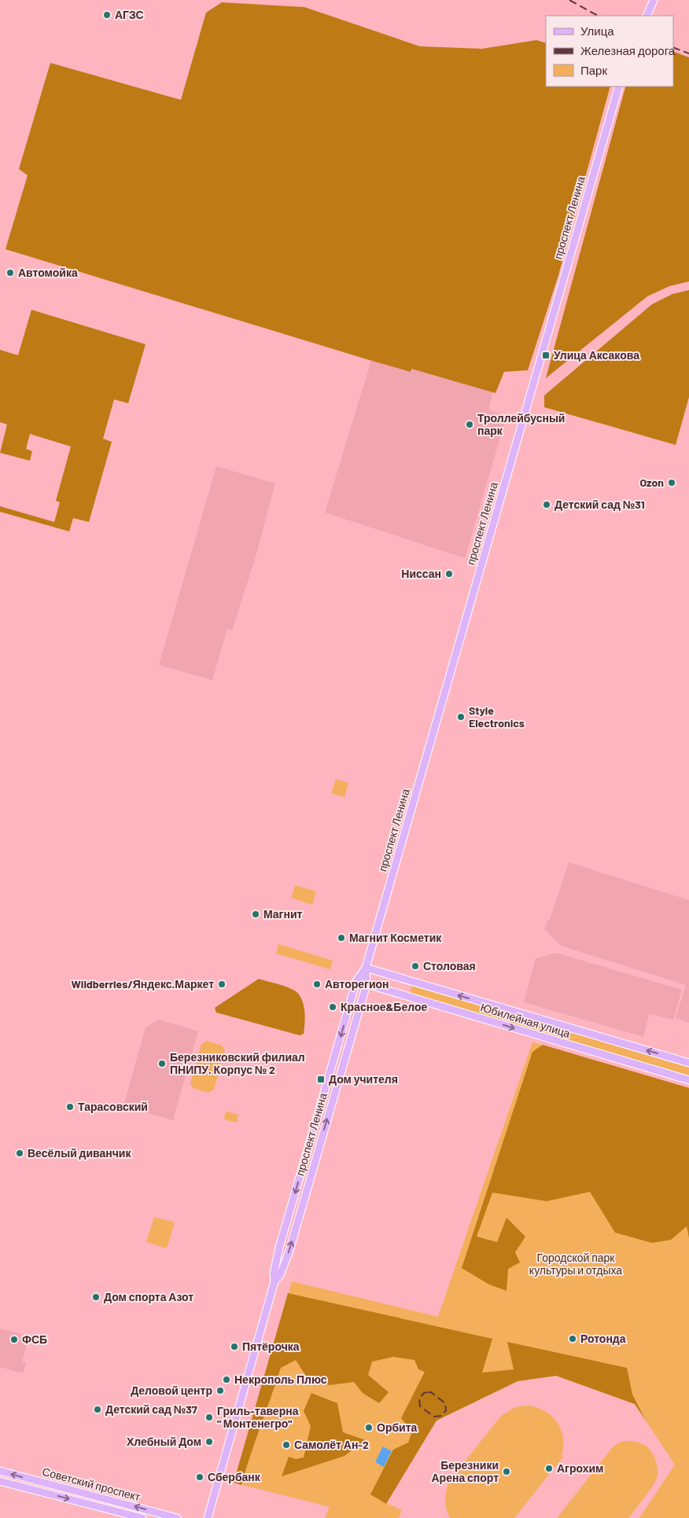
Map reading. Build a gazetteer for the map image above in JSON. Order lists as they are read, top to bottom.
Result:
{
  "streets": {
    "main road": ["проспект Ленина", "Юбилейная улица", "Советский проспект"]
  },
  "crossings": [
    ["проспект Ленина", "Юбилейная улица"]
  ],
  "parks": ["Городской парк культуры и отдыха"],
  "places": {
    "other": [
      "АГЗС",
      "Автомойка",
      "Троллейбусный парк",
      "Ozon",
      "Детский сад №31",
      "Ниссан",
      "Style Electronics",
      "Магнит",
      "Магнит Косметик",
      "Столовая",
      "Wildberries/Яндекс.Маркет",
      "Авторегион",
      "Красное&Белое",
      "Березниковский филиал ПНИПУ. Корпус № 2",
      "Тарасовский",
      "Весёлый диванчик",
      "Дом спорта Азот",
      "Ротонда",
      "ФСБ",
      "Пятёрочка",
      "Некрополь Плюс",
      "Деловой центр",
      "Детский сад №37",
      "Гриль-таверна \" Монтенегро\"",
      "Орбита",
      "Хлебный Дом",
      "Самолёт Ан-2",
      "Агрохим",
      "Березники Арена спорт",
      "Сбербанк"
    ],
    "transit": ["Улица Аксакова", "Дом учителя"]
  },
  "legend": ["Улица", "Железная дорога", "Парк"]
}
